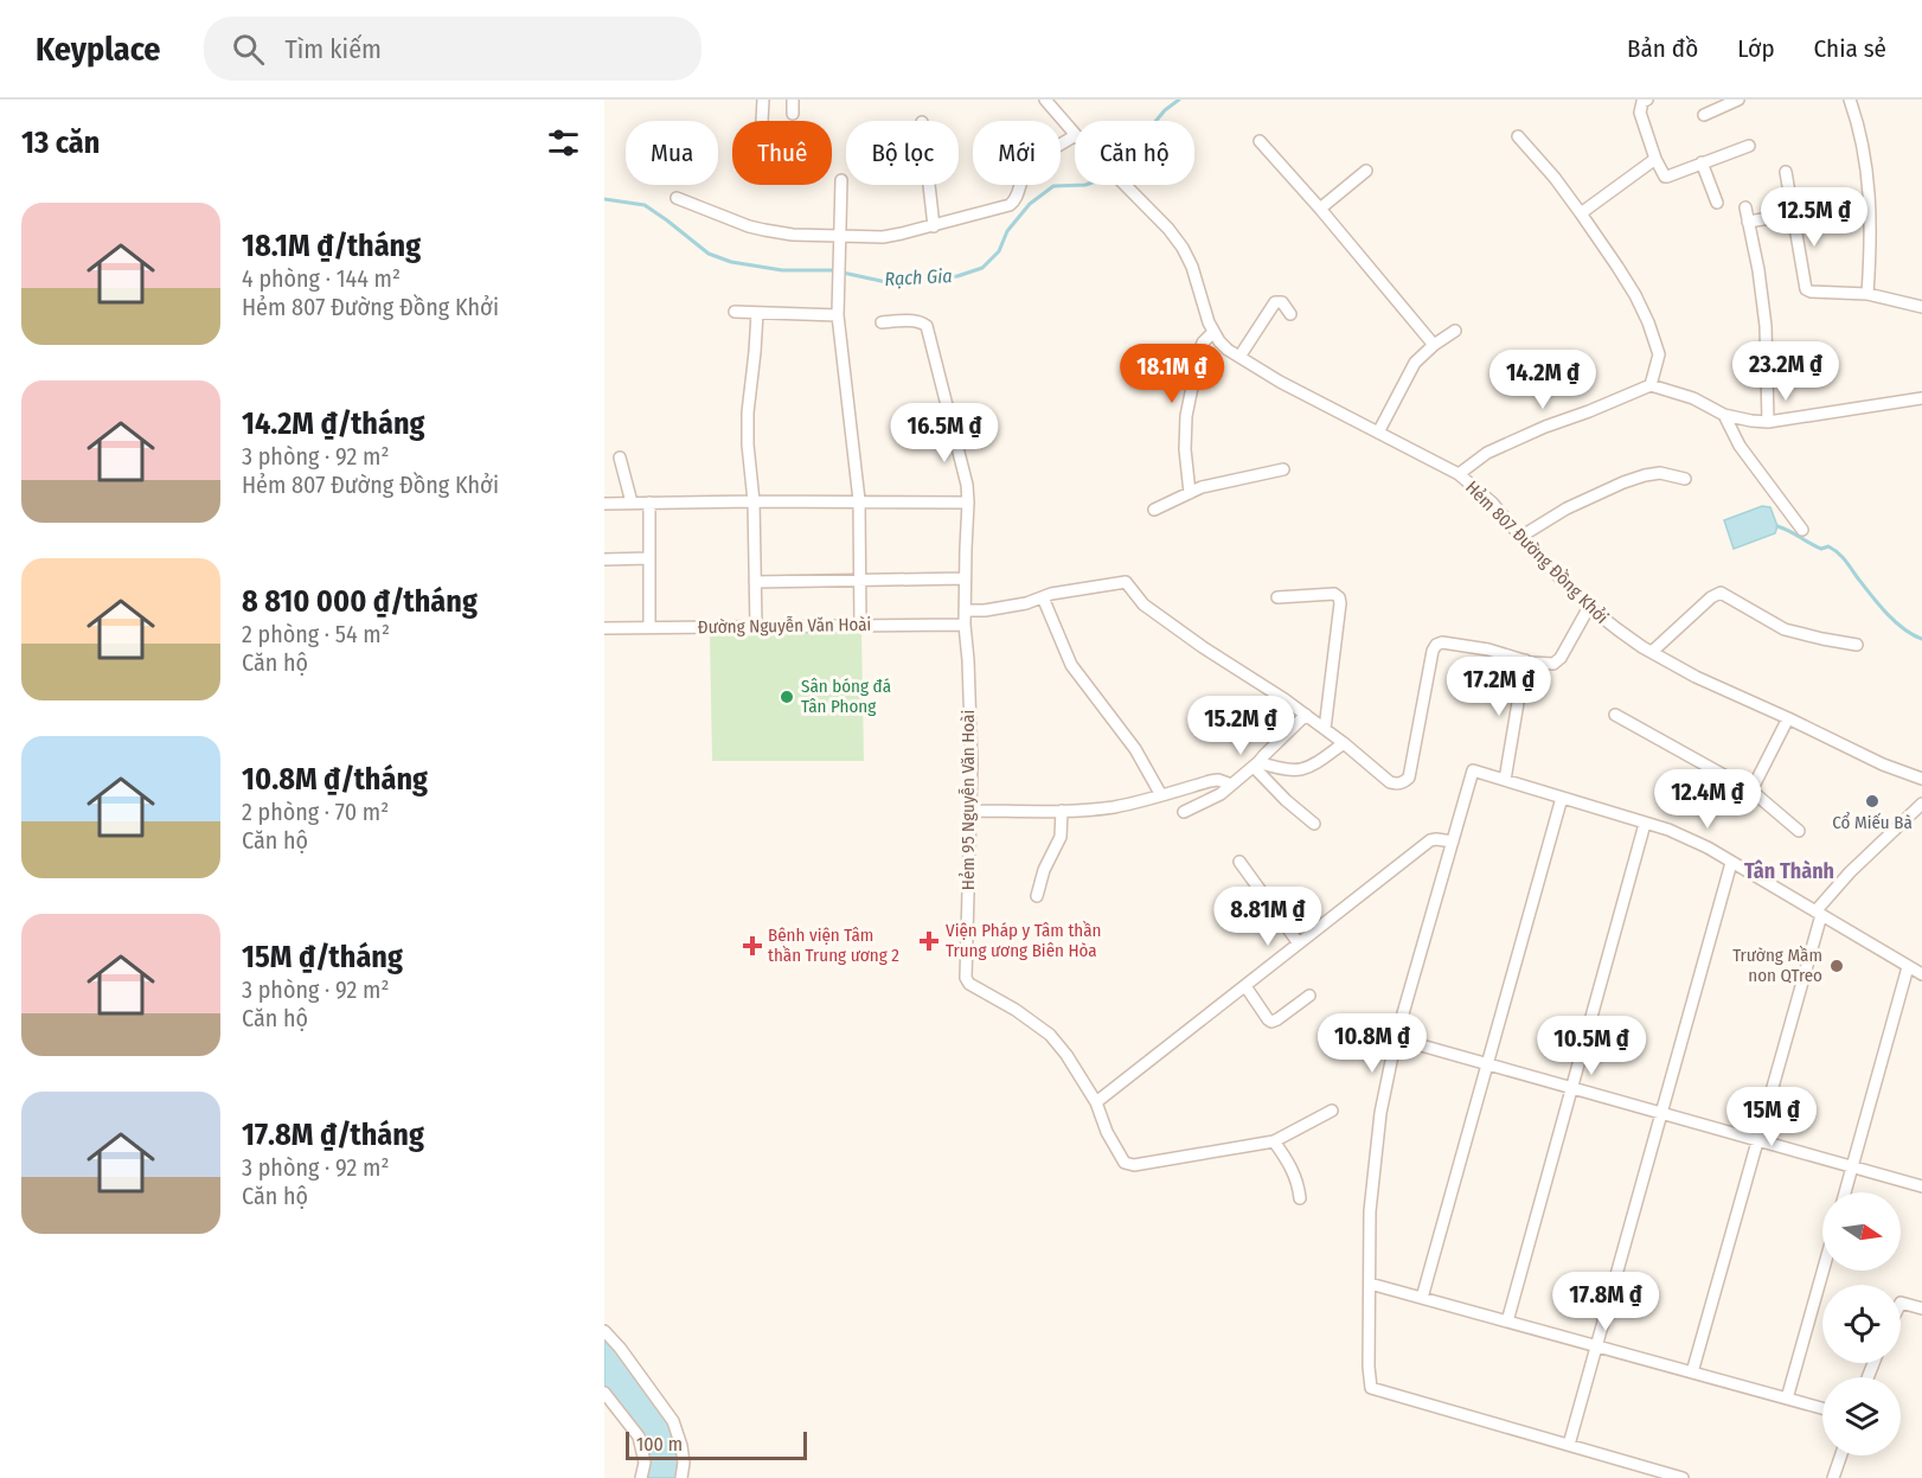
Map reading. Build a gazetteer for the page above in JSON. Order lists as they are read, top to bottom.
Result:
{
  "streets": {
    "street": ["Hẻm 807 Đường Đồng Khởi", "Đường Nguyễn Văn Hoài", "Hẻm 95 Nguyễn Văn Hoài"]
  },
  "crossings": [
    ["Đường Nguyễn Văn Hoài", "Hẻm 95 Nguyễn Văn Hoài"]
  ],
  "districts": ["Tân Thành"],
  "water": ["Rạch Gia"],
  "places": {
    "other": ["Sân bóng đá Tân Phong", "Cổ Miếu Bà", "Trường Mầm non QTreo"],
    "health": ["Viện Pháp y Tâm thần Trung ương Biên Hòa", "Bệnh viện Tâm thần Trung ương 2"]
  },
  "scale_bar": "100 m",
  "north": "right",
  "page": {
    "header": "Keyplace",
    "search": "Tìm kiếm",
    "nav": ["Bản đồ", "Lớp", "Chia sẻ"],
    "heading": "13 căn",
    "chip": [
      "Mua",
      "Thuê",
      "Bộ lọc",
      "Mới",
      "Căn hộ"
    ],
    "list": [
      {
        "name": "18.1M ₫/tháng",
        "note": "4 phòng · 144 m² · Hẻm 807 Đường Đồng Khởi"
      },
      {
        "name": "14.2M ₫/tháng",
        "note": "3 phòng · 92 m² · Hẻm 807 Đường Đồng Khởi"
      },
      {
        "name": "8 810 000 ₫/tháng",
        "note": "2 phòng · 54 m² · Căn hộ"
      },
      {
        "name": "10.8M ₫/tháng",
        "note": "2 phòng · 70 m² · Căn hộ"
      },
      {
        "name": "15M ₫/tháng",
        "note": "3 phòng · 92 m² · Căn hộ"
      },
      {
        "name": "17.8M ₫/tháng",
        "note": "3 phòng · 92 m² · Căn hộ"
      }
    ],
    "price": [
      "12.5M ₫",
      "23.2M ₫",
      "18.1M ₫",
      "14.2M ₫",
      "16.5M ₫",
      "17.2M ₫",
      "15.2M ₫",
      "12.4M ₫",
      "8.81M ₫",
      "10.8M ₫",
      "10.5M ₫",
      "15M ₫",
      "17.8M ₫"
    ],
    "scale": "100 m"
  }
}
